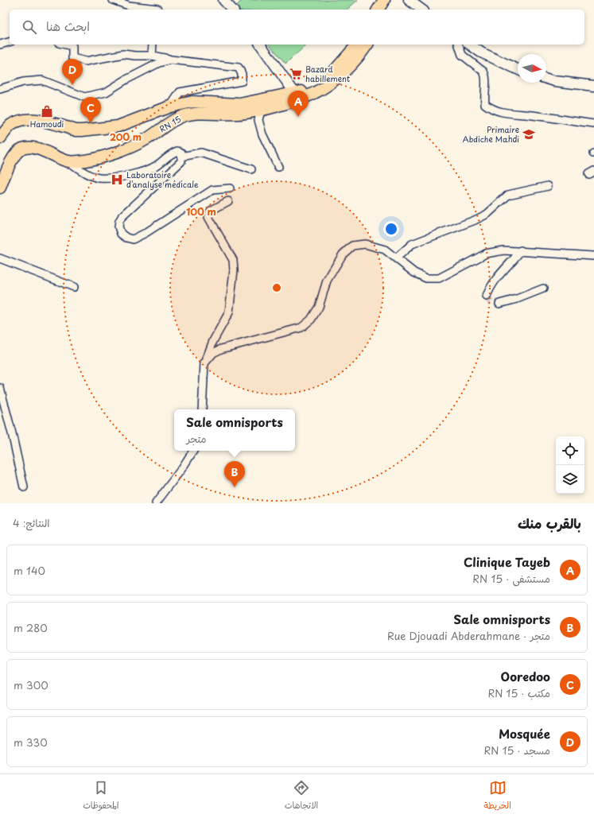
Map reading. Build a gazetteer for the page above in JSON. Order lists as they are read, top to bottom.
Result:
{
  "streets": {
    "main road": ["RN 15"]
  },
  "places": {
    "supermarket": ["Bazard habillement"],
    "shop": ["Hamoudi"],
    "school or university": ["Primaire Abdiche Mahdi"],
    "hospital": ["Laboratoire d'analyse médicale"]
  },
  "north": "right",
  "page": {
    "search": "ابحث هنا",
    "pins": [
      "D",
      "A",
      "C",
      "B"
    ],
    "popup": ["Sale omnisports", "متجر"],
    "heading": ["بالقرب منك", "النتائج: 4"],
    "list": [
      {
        "mark": "A",
        "name": "Clinique Tayeb",
        "note": "مستشفى · RN 15",
        "value": "140 m"
      },
      {
        "mark": "B",
        "name": "Sale omnisports",
        "note": "متجر · Rue Djouadi Abderahmane",
        "value": "280 m"
      },
      {
        "mark": "C",
        "name": "Ooredoo",
        "note": "مكتب · RN 15",
        "value": "300 m"
      },
      {
        "mark": "D",
        "name": "Mosquée",
        "note": "مسجد · RN 15",
        "value": "330 m"
      }
    ],
    "nav": ["الخريطة", "الاتجاهات", "المحفوظات"]
  },
  "rings": ["200 m", "100 m"]
}
